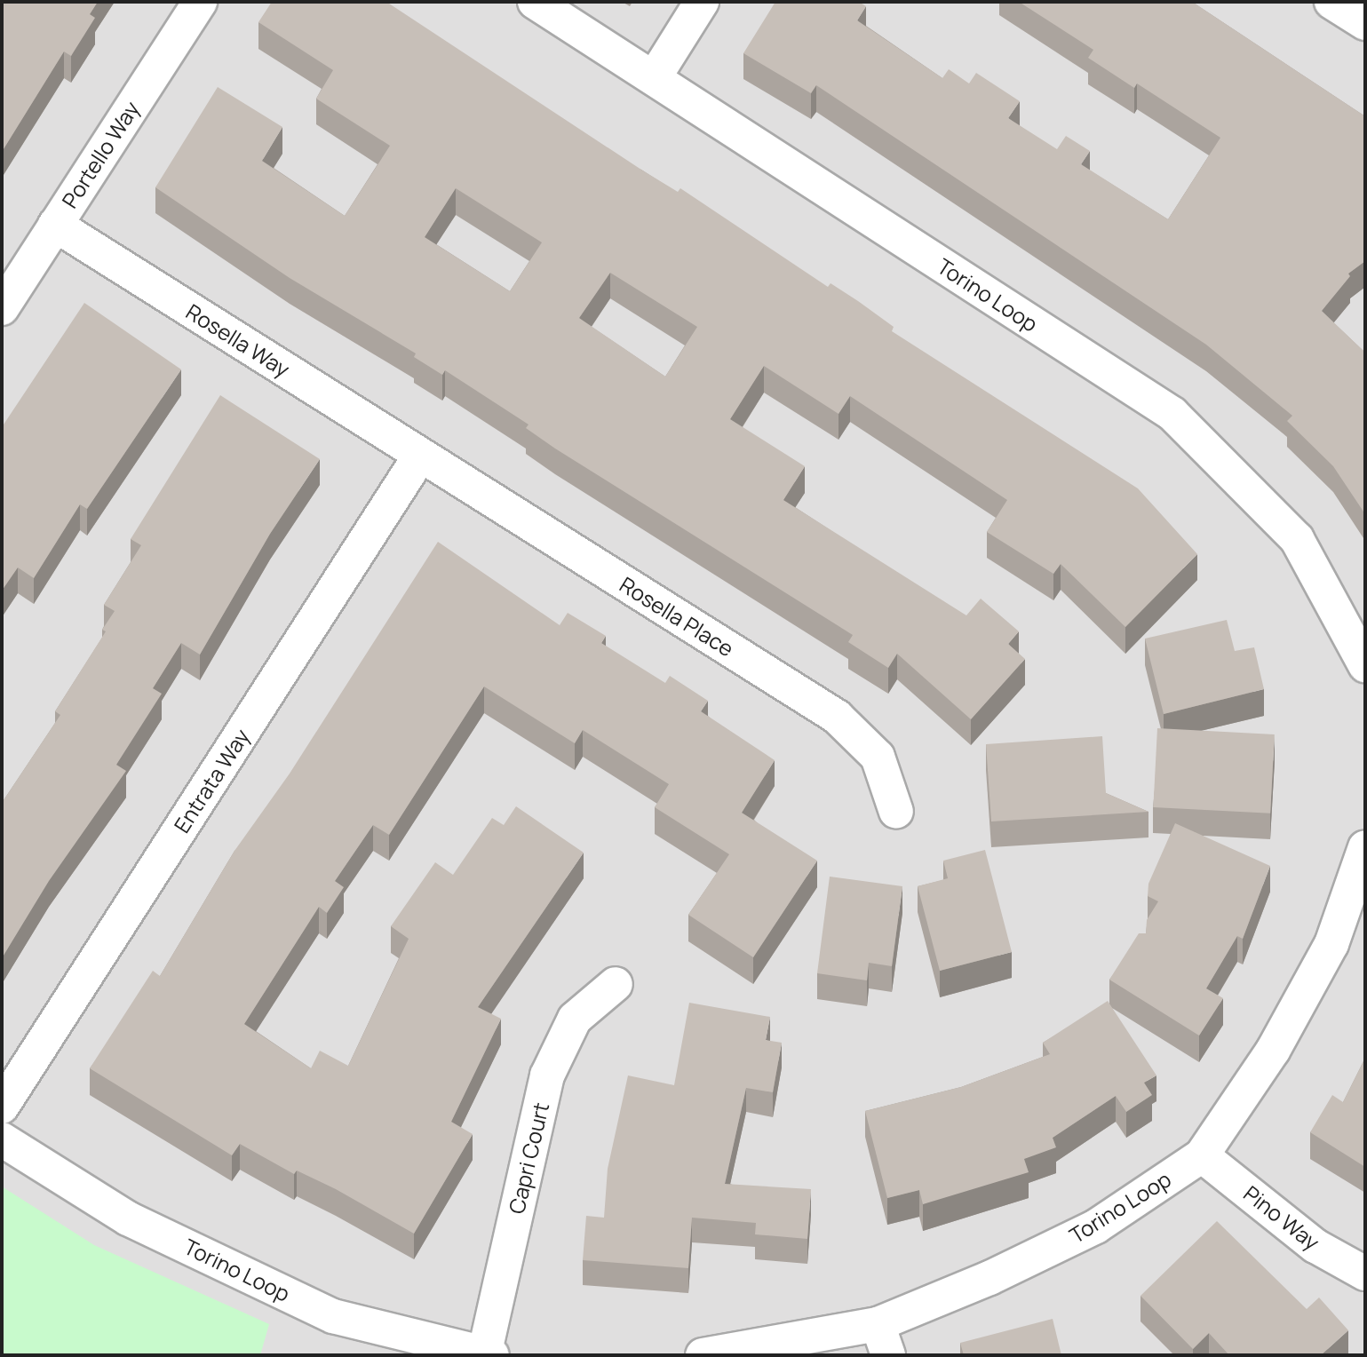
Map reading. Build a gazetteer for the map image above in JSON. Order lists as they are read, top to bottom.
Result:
{
  "streets": {
    "street": [
      "Portello Way",
      "Torino Loop",
      "Rosella Way",
      "Rosella Place",
      "Entrata Way",
      "Capri Court",
      "Pino Way"
    ]
  },
  "crossings": [
    ["Portello Way", "Rosella Way"],
    ["Torino Loop", "Capri Court"],
    ["Torino Loop", "Pino Way"],
    ["Rosella Way", "Rosella Place"],
    ["Rosella Way", "Entrata Way"],
    ["Rosella Place", "Entrata Way"]
  ]
}
